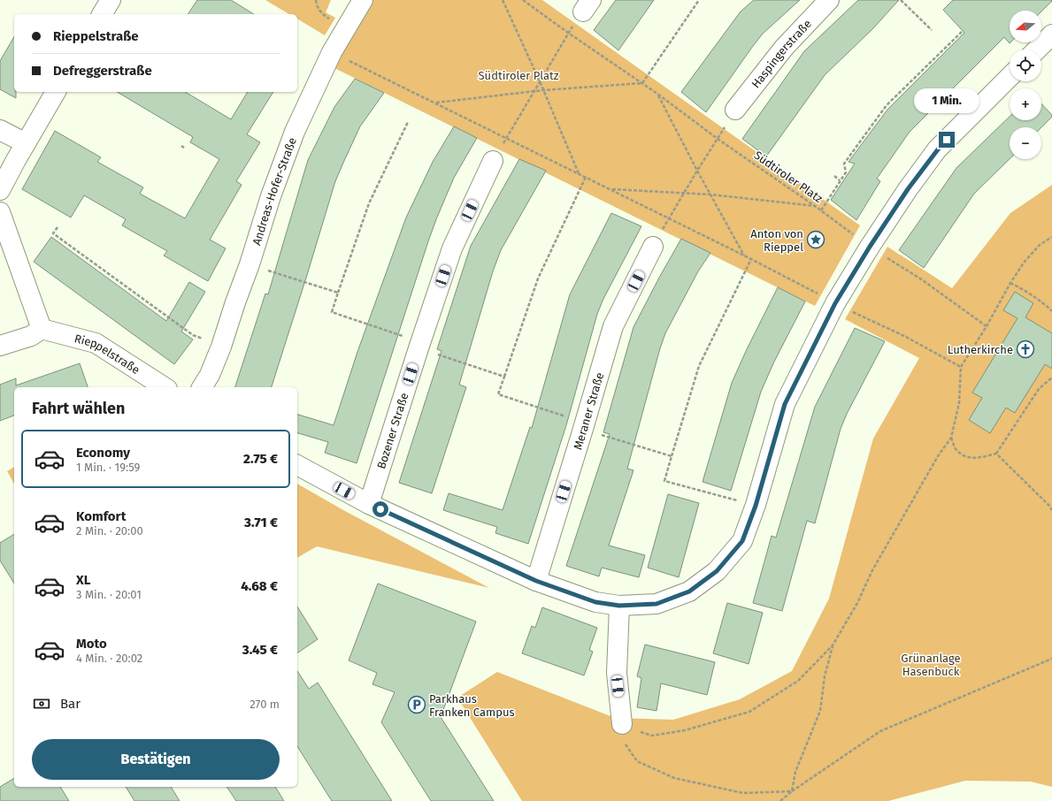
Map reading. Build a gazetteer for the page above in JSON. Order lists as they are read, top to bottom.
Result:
{
  "streets": {
    "street": [
      "Haspingerstraße",
      "Andreas-Hofer-Straße",
      "Rieppelstraße",
      "Meraner Straße",
      "Bozener Straße"
    ],
    "path": ["Südtiroler Platz"]
  },
  "parks": ["Südtiroler Platz", "Grünanlage Hasenbuck"],
  "places": {
    "place": ["Anton von Rieppel"],
    "church": ["Lutherkirche"],
    "parking": ["Parkhaus Franken Campus"]
  },
  "north": "left",
  "page": {
    "map_buttons": ["+", "−"],
    "banner": ["Rieppelstraße", "Defreggerstraße"],
    "bubble": "1 Min.",
    "heading": "Fahrt wählen",
    "list": [
      {
        "name": "Economy",
        "note": "1 Min. · 19:59",
        "value": "2.75 €"
      },
      {
        "name": "Komfort",
        "note": "2 Min. · 20:00",
        "value": "3.71 €"
      },
      {
        "name": "XL",
        "note": "3 Min. · 20:01",
        "value": "4.68 €"
      },
      {
        "name": "Moto",
        "note": "4 Min. · 20:02",
        "value": "3.45 €"
      }
    ],
    "pay": ["Bar", "270 m"],
    "buttons": "Bestätigen"
  }
}
